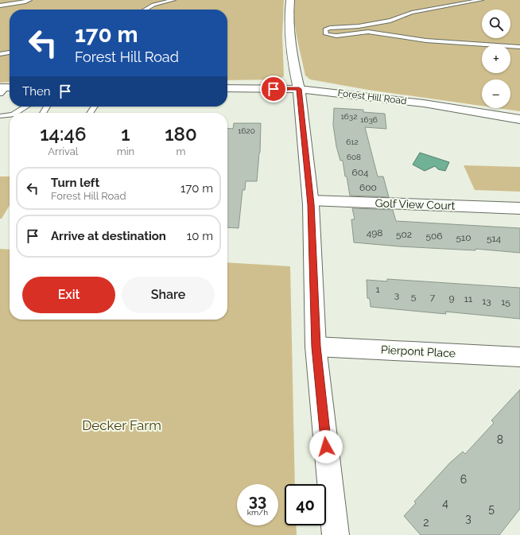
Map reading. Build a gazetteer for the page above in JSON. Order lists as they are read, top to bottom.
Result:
{
  "streets": {
    "street": ["Forest Hill Road", "Golf View Court", "Pierpont Place"]
  },
  "parks": ["Decker Farm"],
  "house_numbers": [
    "1632",
    "1636",
    "1620",
    "612",
    "608",
    "604",
    "600",
    "498",
    "502",
    "506",
    "510",
    "514",
    "1",
    "3",
    "5",
    "7",
    "9",
    "11",
    "13",
    "15",
    "8",
    "6",
    "4",
    "5",
    "3",
    "2"
  ],
  "page": {
    "map_buttons": ["+", "−"],
    "turn": ["170 m", "Forest Hill Road"],
    "then": "Then",
    "eta": [
      "14:46",
      "Arrival",
      "1",
      "min",
      "180",
      "m"
    ],
    "list": [
      {
        "name": "Turn left",
        "note": "Forest Hill Road",
        "value": "170 m"
      },
      {
        "name": "Arrive at destination",
        "value": "10 m"
      }
    ],
    "buttons": ["Exit", "Share"],
    "speed": "33 km/h",
    "limit": "40"
  }
}
